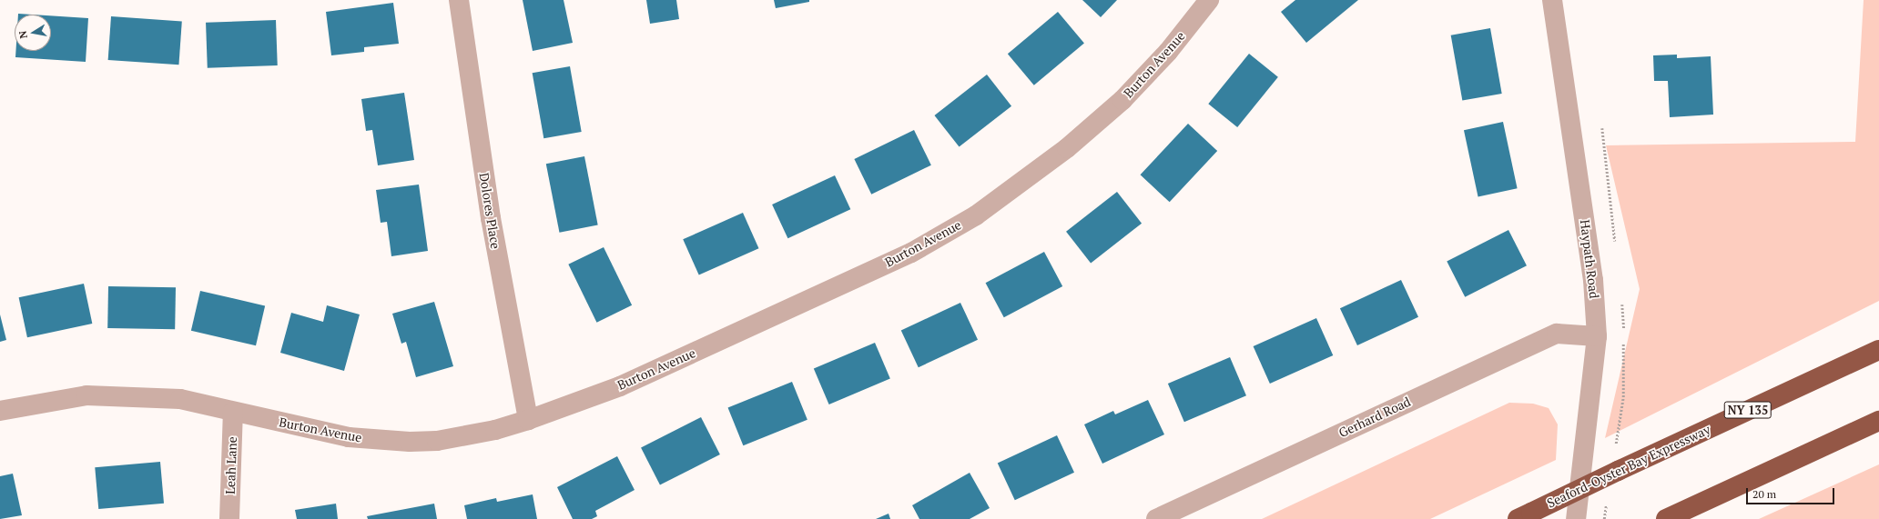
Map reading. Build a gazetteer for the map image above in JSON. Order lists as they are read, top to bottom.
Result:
{
  "streets": {
    "highway": ["NY 135", "Seaford-Oyster Bay Expressway"],
    "street": [
      "Burton Avenue",
      "Dolores Place",
      "Haypath Road",
      "Gerhard Road",
      "Leah Lane"
    ]
  },
  "crossings": [
    ["Burton Avenue", "Dolores Place"],
    ["Burton Avenue", "Leah Lane"],
    ["Haypath Road", "Gerhard Road"]
  ],
  "scale_bar": "20 m",
  "north": "left"
}
